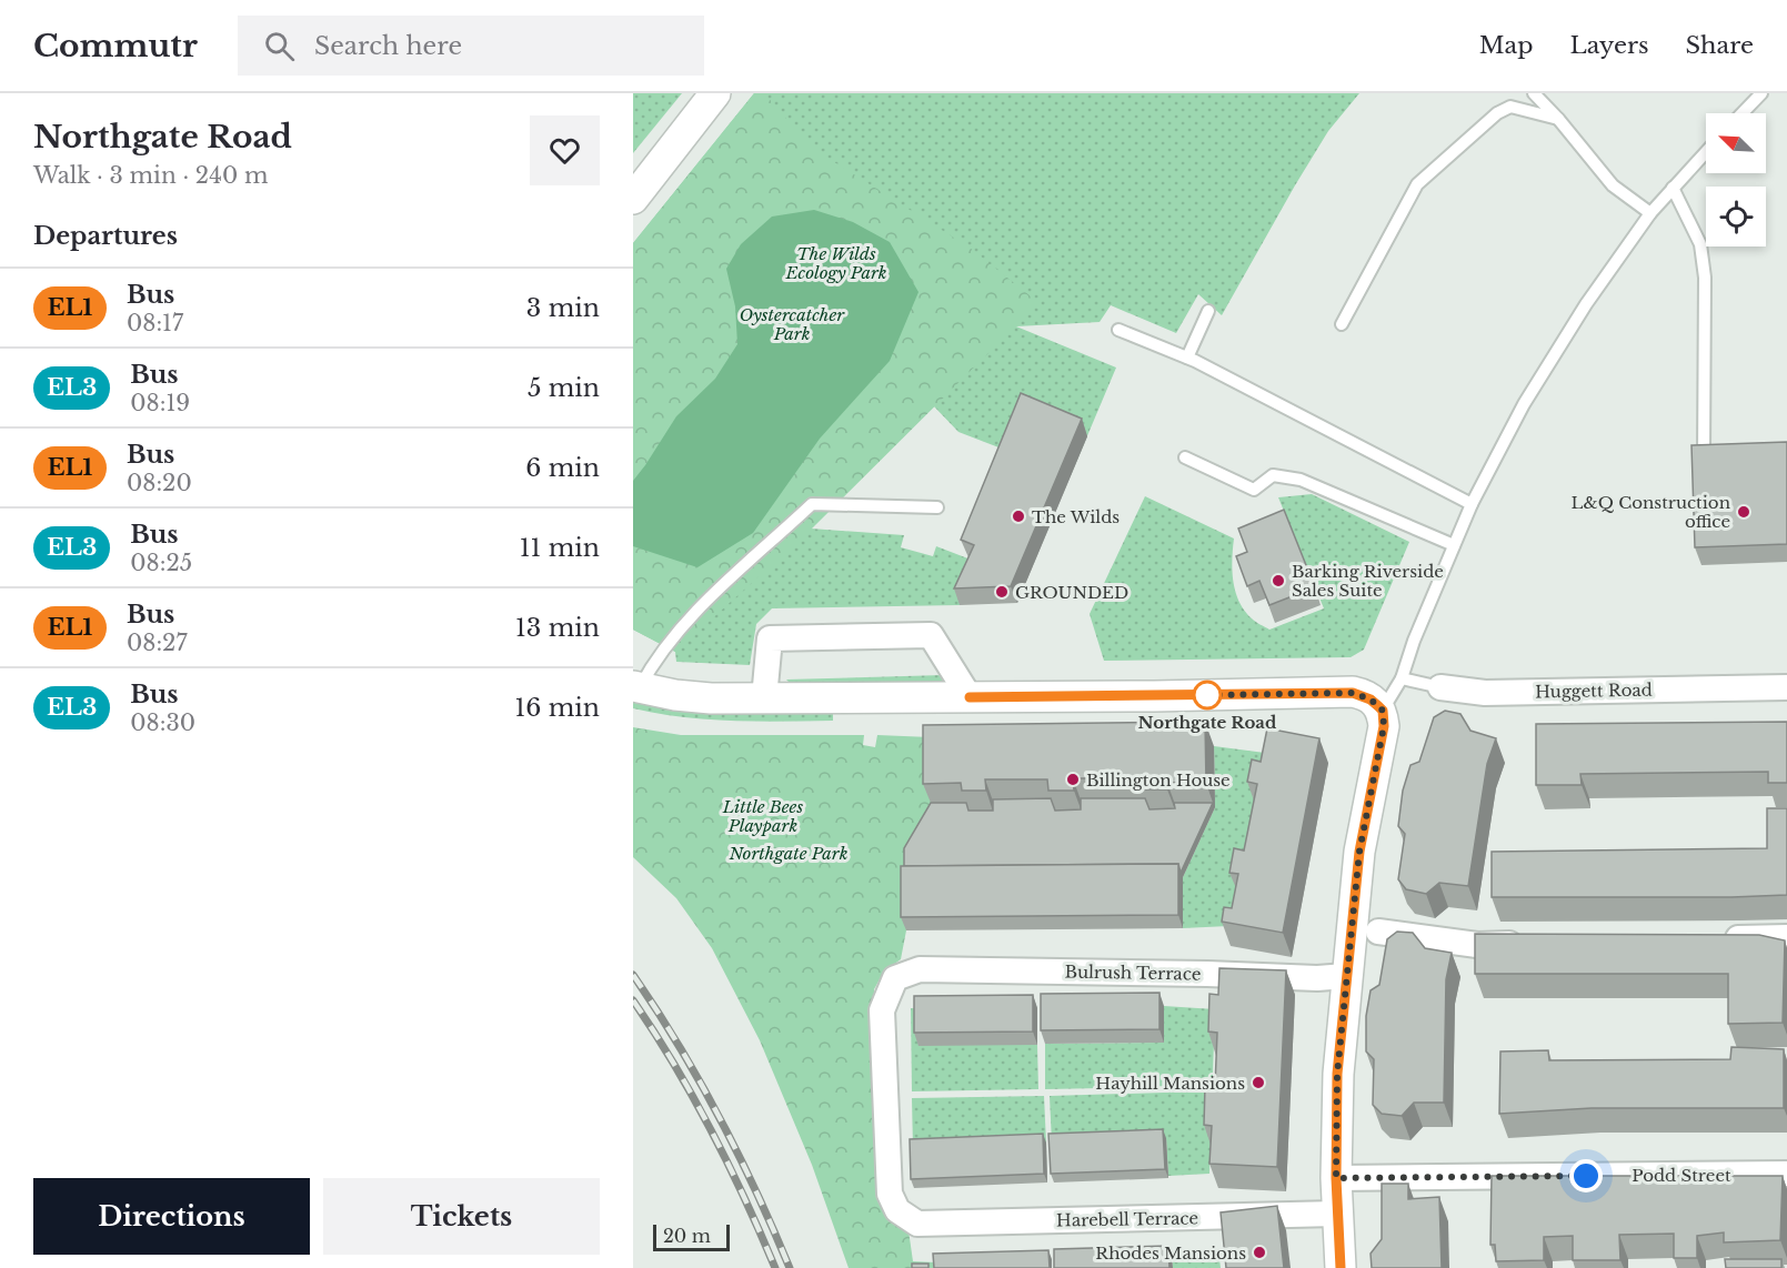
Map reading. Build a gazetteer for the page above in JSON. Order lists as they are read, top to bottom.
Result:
{
  "streets": {
    "street": [
      "Huggett Road",
      "Bulrush Terrace",
      "Podd Street",
      "Harebell Terrace"
    ]
  },
  "crossings": [
    ["Bulrush Terrace", "Harebell Terrace"]
  ],
  "parks": [
    "The Wilds Ecology Park",
    "Oystercatcher Park",
    "Little Bees Playpark",
    "Northgate Park"
  ],
  "places": [
    "L&Q Construction office",
    "The Wilds",
    "Barking Riverside Sales Suite",
    "GROUNDED",
    "Northgate Road",
    "Billington House",
    "Hayhill Mansions",
    "Rhodes Mansions"
  ],
  "lines": ["bus line EL1"],
  "scale_bar": "20 m",
  "north": "top left",
  "page": {
    "header": "Commutr",
    "search": "Search here",
    "nav": ["Map", "Layers", "Share"],
    "heading": [
      ["Northgate Road", "Walk · 3 min · 240 m"],
      "Departures"
    ],
    "list": [
      {
        "mark": "EL1",
        "name": "Bus",
        "note": "08:17",
        "value": "3 min"
      },
      {
        "mark": "EL3",
        "name": "Bus",
        "note": "08:19",
        "value": "5 min"
      },
      {
        "mark": "EL1",
        "name": "Bus",
        "note": "08:20",
        "value": "6 min"
      },
      {
        "mark": "EL3",
        "name": "Bus",
        "note": "08:25",
        "value": "11 min"
      },
      {
        "mark": "EL1",
        "name": "Bus",
        "note": "08:27",
        "value": "13 min"
      },
      {
        "mark": "EL3",
        "name": "Bus",
        "note": "08:30",
        "value": "16 min"
      }
    ],
    "buttons": ["Directions", "Tickets"],
    "scale": "20 m"
  }
}
